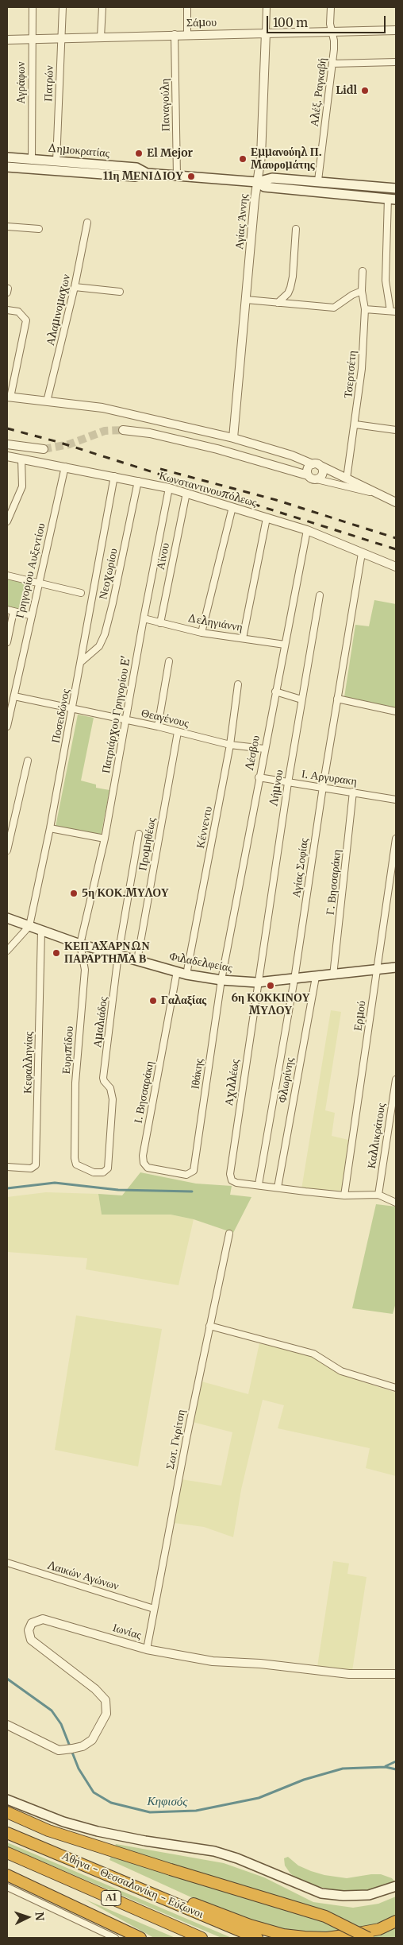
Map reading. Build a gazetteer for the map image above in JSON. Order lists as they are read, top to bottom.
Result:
{
  "streets": {
    "highway": ["Αθήνα - Θεσσαλονίκη - Εύζωνοι", "Α1"],
    "main road": ["Δημοκρατίας", "Φιλαδελφείας"],
    "street": [
      "Σάμου",
      "Αγράφων",
      "Πατρών",
      "Αλέξ. Ραγκαβή",
      "Παναγούλη",
      "Αγίας Άννης",
      "Αλαμινομαχων",
      "Τσερτσέτη",
      "Κωνσταντινουπόλεως",
      "Αίνου",
      "Γρηγορίου Αυξεντίου",
      "Νεοχωρίου",
      "Δεληγιάννη",
      "Πατριάρχου Γρηγορίου E'",
      "Ποσειδώνος",
      "Θεαγένους",
      "Λέσβου",
      "Ι. Αργυρακη",
      "Λήμνου",
      "Κέννεντυ",
      "Προμηθέως",
      "Αγίας Σοφίας",
      "Γ. Βησσαράκη",
      "Ερμού",
      "Αμαλιάδος",
      "Ευριπίδου",
      "Κεφαλληνίας",
      "Ιθάκης",
      "Φλωρίνης",
      "Αχιλλέως",
      "Ι. Βησσαράκη",
      "Καλλικράτους",
      "Σωτ. Γκρίτση",
      "Λαικών Αγώνων",
      "Ιωνίας"
    ]
  },
  "crossings": [
    ["Σάμου", "Αγράφων"],
    ["Σάμου", "Πατρών"],
    ["Σάμου", "Αλέξ. Ραγκαβή"],
    ["Σάμου", "Παναγούλη"],
    ["Σάμου", "Αγίας Άννης"],
    ["Αγράφων", "Δημοκρατίας"],
    ["Πατρών", "Δημοκρατίας"],
    ["Αλέξ. Ραγκαβή", "Δημοκρατίας"],
    ["Παναγούλη", "Δημοκρατίας"],
    ["Δημοκρατίας", "Αγίας Άννης"],
    ["Κωνσταντινουπόλεως", "Αίνου"],
    ["Κωνσταντινουπόλεως", "Γρηγορίου Αυξεντίου"],
    ["Κωνσταντινουπόλεως", "Νεοχωρίου"],
    ["Κωνσταντινουπόλεως", "Πατριάρχου Γρηγορίου E'"],
    ["Κωνσταντινουπόλεως", "Ποσειδώνος"],
    ["Κωνσταντινουπόλεως", "Λέσβου"],
    ["Κωνσταντινουπόλεως", "Αγίας Σοφίας"],
    ["Αίνου", "Δεληγιάννη"],
    ["Γρηγορίου Αυξεντίου", "Θεαγένους"],
    ["Νεοχωρίου", "Ποσειδώνος"],
    ["Δεληγιάννη", "Πατριάρχου Γρηγορίου E'"],
    ["Δεληγιάννη", "Λέσβου"],
    ["Πατριάρχου Γρηγορίου E'", "Θεαγένους"],
    ["Πατριάρχου Γρηγορίου E'", "Φιλαδελφείας"],
    ["Πατριάρχου Γρηγορίου E'", "Ευριπίδου"],
    ["Ποσειδώνος", "Θεαγένους"],
    ["Ποσειδώνος", "Φιλαδελφείας"],
    ["Θεαγένους", "Λέσβου"],
    ["Θεαγένους", "Κέννεντυ"],
    ["Θεαγένους", "Προμηθέως"],
    ["Λέσβου", "Ι. Αργυρακη"],
    ["Λέσβου", "Φιλαδελφείας"],
    ["Λέσβου", "Ιθάκης"],
    ["Ι. Αργυρακη", "Λήμνου"],
    ["Ι. Αργυρακη", "Αγίας Σοφίας"],
    ["Ι. Αργυρακη", "Γ. Βησσαράκη"],
    ["Λήμνου", "Φιλαδελφείας"],
    ["Λήμνου", "Αχιλλέως"],
    ["Κέννεντυ", "Φιλαδελφείας"],
    ["Προμηθέως", "Φιλαδελφείας"],
    ["Αγίας Σοφίας", "Φιλαδελφείας"],
    ["Αγίας Σοφίας", "Αχιλλέως"],
    ["Γ. Βησσαράκη", "Φιλαδελφείας"],
    ["Φιλαδελφείας", "Ερμού"],
    ["Φιλαδελφείας", "Αμαλιάδος"],
    ["Φιλαδελφείας", "Ευριπίδου"],
    ["Φιλαδελφείας", "Κεφαλληνίας"],
    ["Φιλαδελφείας", "Ιθάκης"],
    ["Φιλαδελφείας", "Φλωρίνης"],
    ["Φιλαδελφείας", "Αχιλλέως"],
    ["Φιλαδελφείας", "Ι. Βησσαράκη"],
    ["Αμαλιάδος", "Ευριπίδου"],
    ["Ιθάκης", "Ι. Βησσαράκη"],
    ["Σωτ. Γκρίτση", "Λαικών Αγώνων"],
    ["Σωτ. Γκρίτση", "Ιωνίας"]
  ],
  "water": ["Κηφισός"],
  "places": [
    "Lidl",
    "El Mejor",
    "Εμμανούηλ Π. Μαυρομάτης",
    "11η ΜΕΝΙΔΙΟΥ",
    "5η ΚΟΚ.ΜΥΛΟΥ",
    "ΚΕΠ ΑΧΑΡΝΩΝ ΠΑΡΑΡΤΗΜΑ Β",
    "6η ΚΟΚΚΙΝΟΥ ΜΥΛΟΥ",
    "Γαλαξίας"
  ],
  "scale_bar": "100 m",
  "north": "right"
}
